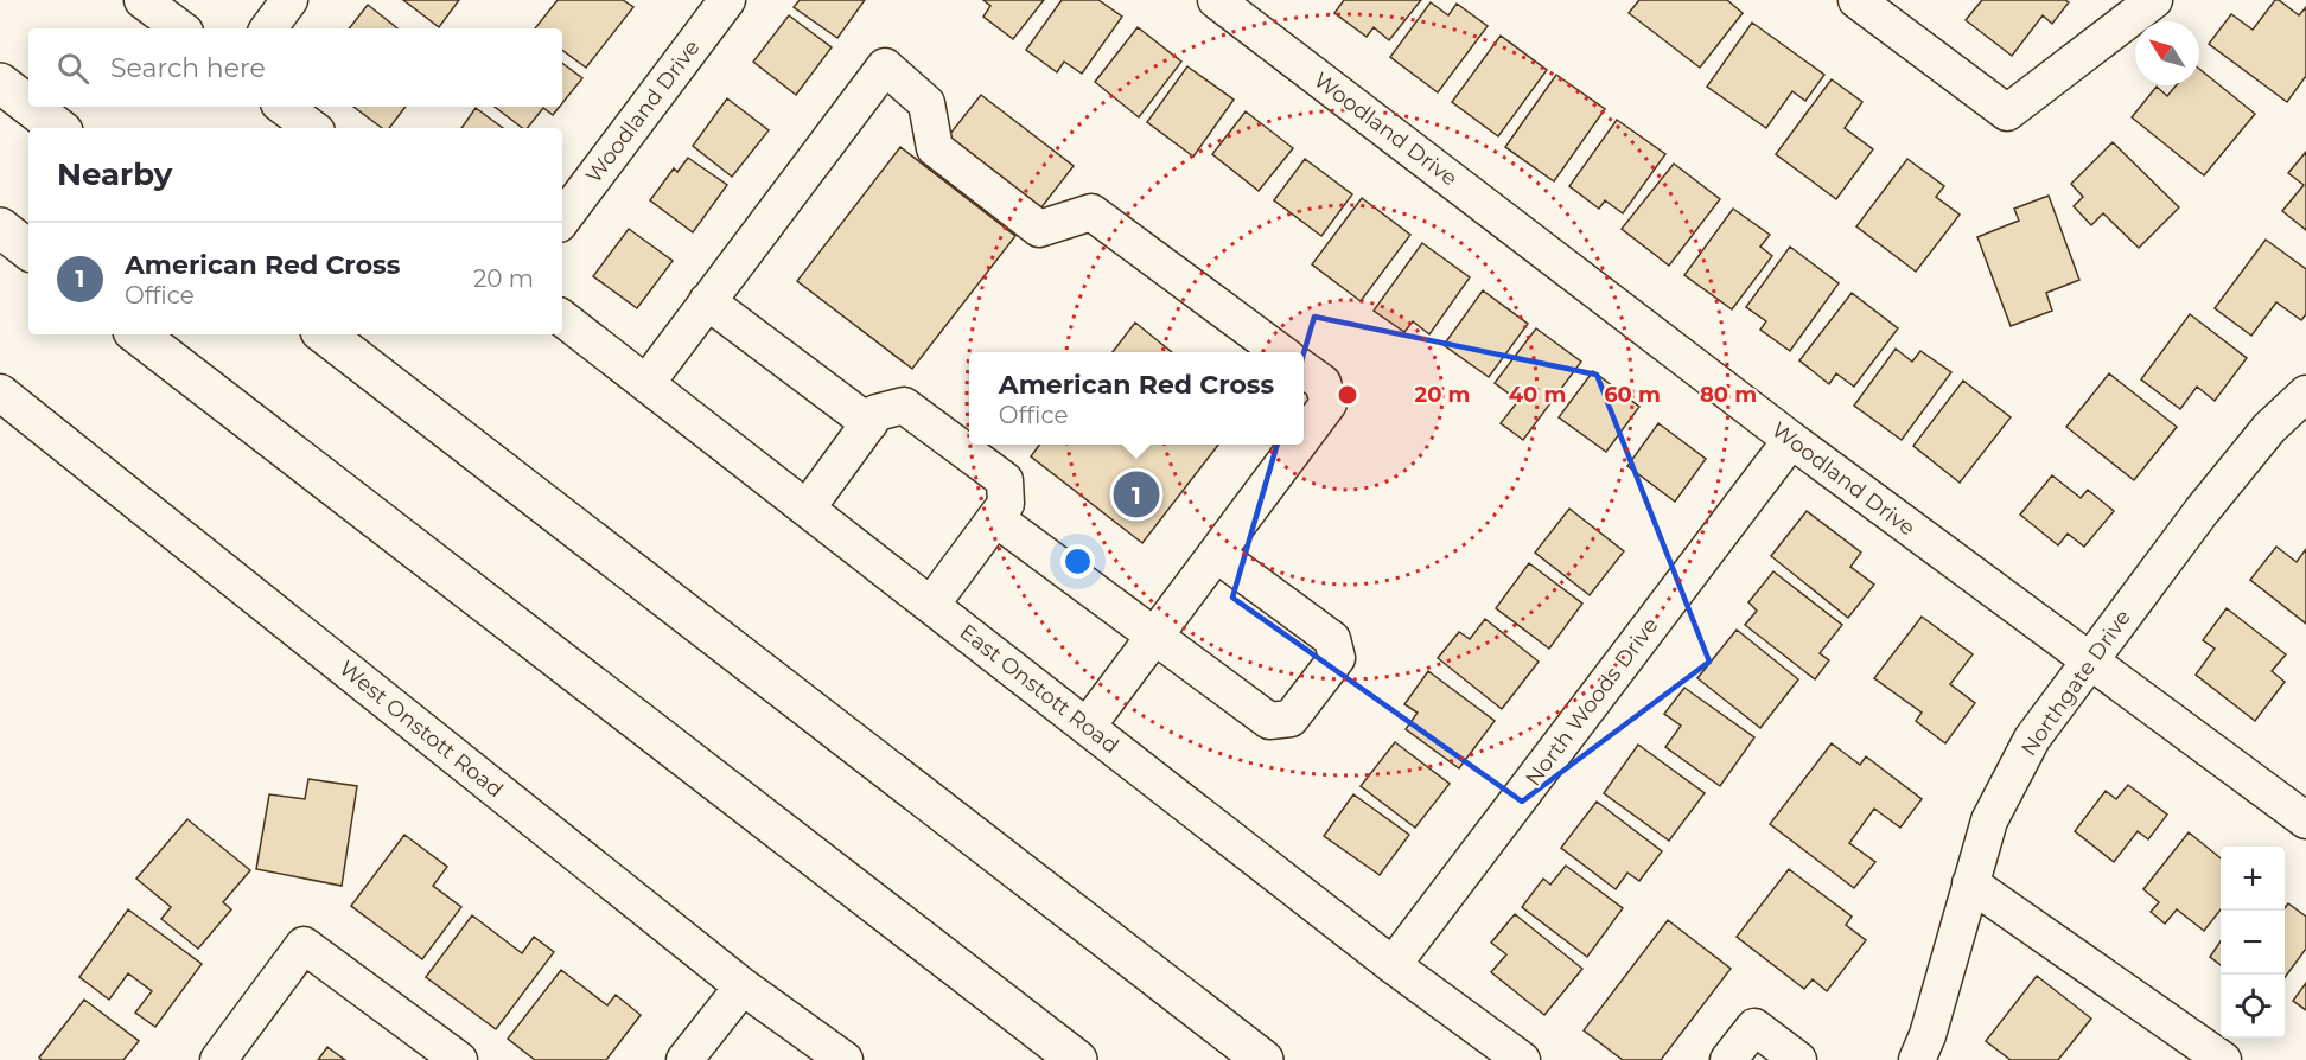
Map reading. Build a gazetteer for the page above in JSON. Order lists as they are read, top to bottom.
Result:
{
  "streets": {
    "street": [
      "Woodland Drive",
      "Northgate Drive",
      "East Onstott Road",
      "North Woods Drive",
      "West Onstott Road"
    ]
  },
  "crossings": [
    ["Woodland Drive", "Northgate Drive"],
    ["Woodland Drive", "North Woods Drive"],
    ["East Onstott Road", "North Woods Drive"]
  ],
  "north": "top left",
  "page": {
    "search": "Search here",
    "heading": "Nearby",
    "list": [
      {
        "mark": "1",
        "name": "American Red Cross",
        "note": "Office",
        "value": "20 m"
      }
    ],
    "popup": ["American Red Cross", "Office"],
    "pins": "1",
    "map_buttons": ["+", "−"]
  },
  "rings": [
    "20 m",
    "40 m",
    "60 m",
    "80 m"
  ]
}
